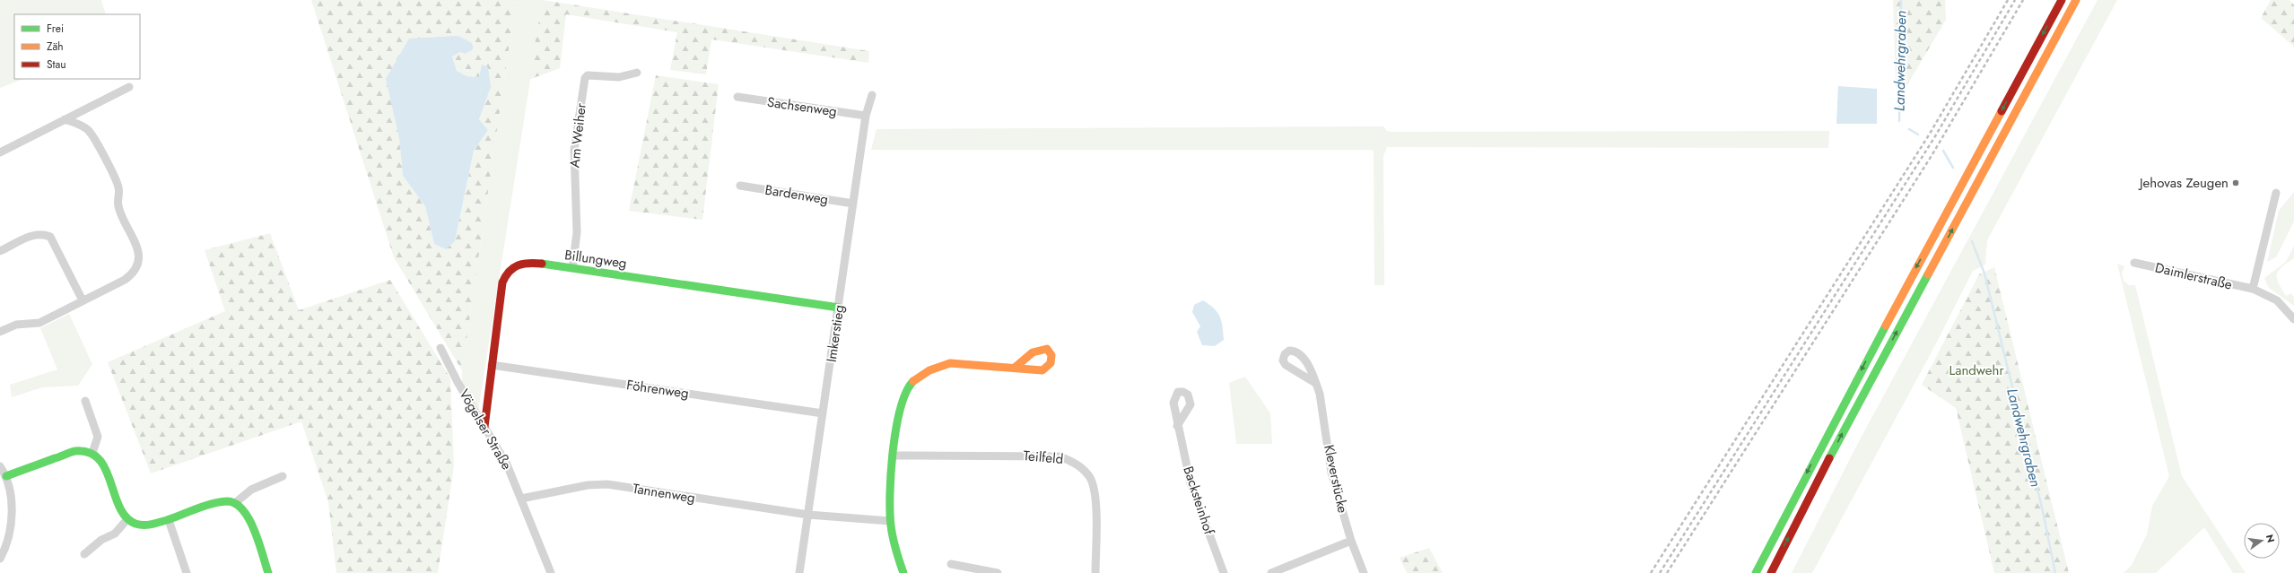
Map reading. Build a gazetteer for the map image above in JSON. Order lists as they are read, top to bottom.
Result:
{
  "streets": {
    "main road": ["Billungweg"],
    "street": [
      "Sachsenweg",
      "Am Weiher",
      "Bardenweg",
      "Daimlerstraße",
      "Imkerstieg",
      "Föhrenweg",
      "Vögelser Straße",
      "Teilfeld",
      "Kleverstücke",
      "Tannenweg",
      "Backsteinhof"
    ]
  },
  "crossings": [
    ["Sachsenweg", "Imkerstieg"],
    ["Am Weiher", "Billungweg"],
    ["Bardenweg", "Imkerstieg"],
    ["Billungweg", "Imkerstieg"],
    ["Billungweg", "Föhrenweg"],
    ["Billungweg", "Vögelser Straße"],
    ["Imkerstieg", "Föhrenweg"],
    ["Imkerstieg", "Tannenweg"],
    ["Vögelser Straße", "Tannenweg"]
  ],
  "water": ["Landwehrgraben"],
  "parks": ["Landwehr"],
  "places": ["Jehovas Zeugen"],
  "legend": ["Frei", "Zäh", "Stau"],
  "north": "right"
}
